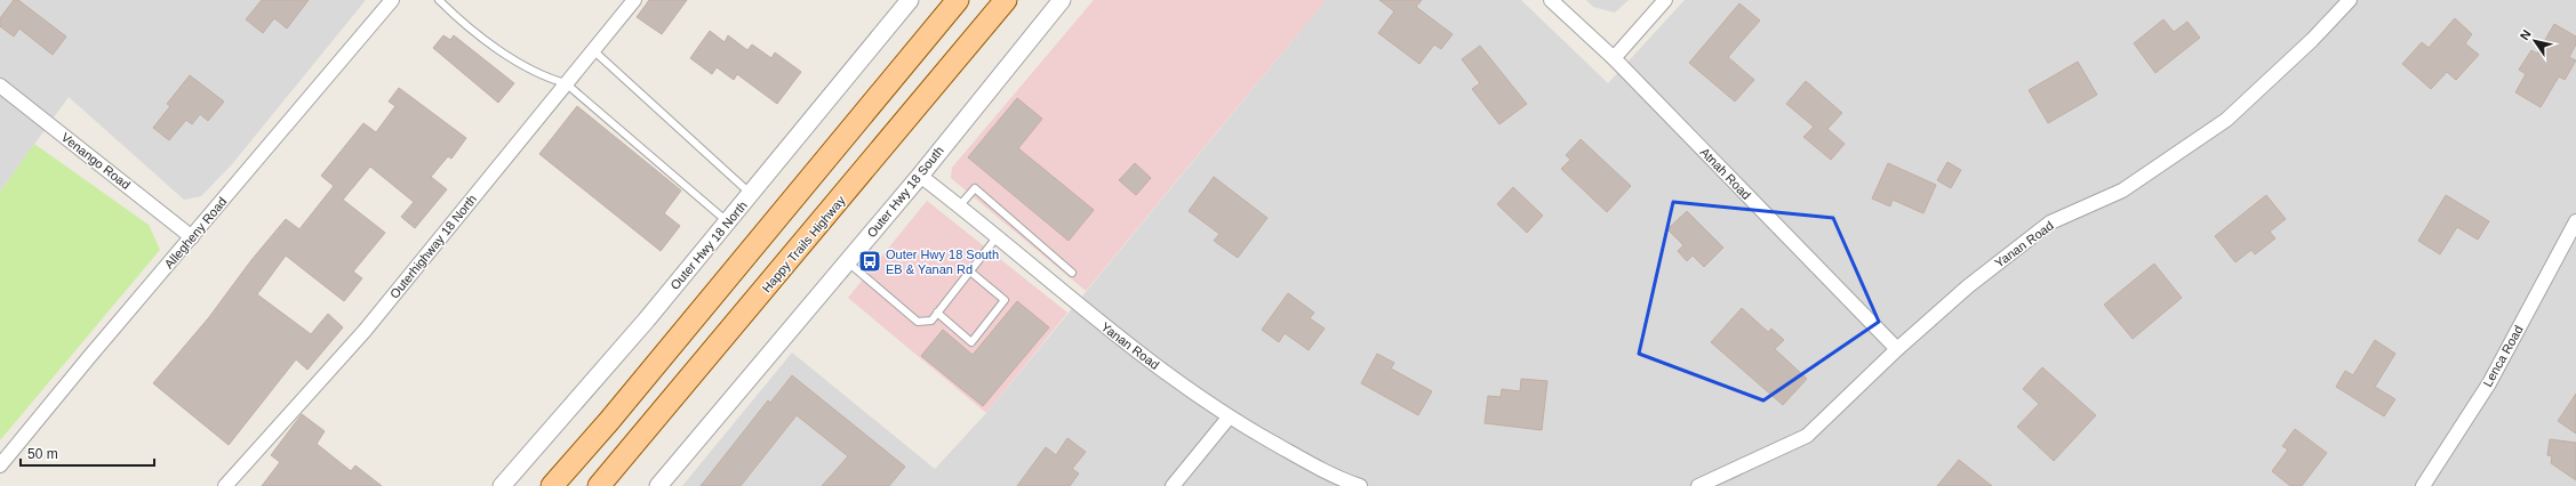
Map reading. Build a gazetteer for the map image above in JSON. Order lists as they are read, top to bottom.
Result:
{
  "streets": {
    "main road": ["Happy Trails Highway"],
    "street": [
      "Venango Road",
      "Atnah Road",
      "Outer Hwy 18 South",
      "Allegheny Road",
      "Yanan Road",
      "Outer Hwy 18 North",
      "Outerhighway 18 North",
      "Lenca Road"
    ]
  },
  "crossings": [
    ["Venango Road", "Allegheny Road"],
    ["Atnah Road", "Yanan Road"],
    ["Outer Hwy 18 South", "Yanan Road"]
  ],
  "places": {
    "bus stop": ["Outer Hwy 18 South EB & Yanan Rd"]
  },
  "scale_bar": "50 m",
  "north": "top left"
}
